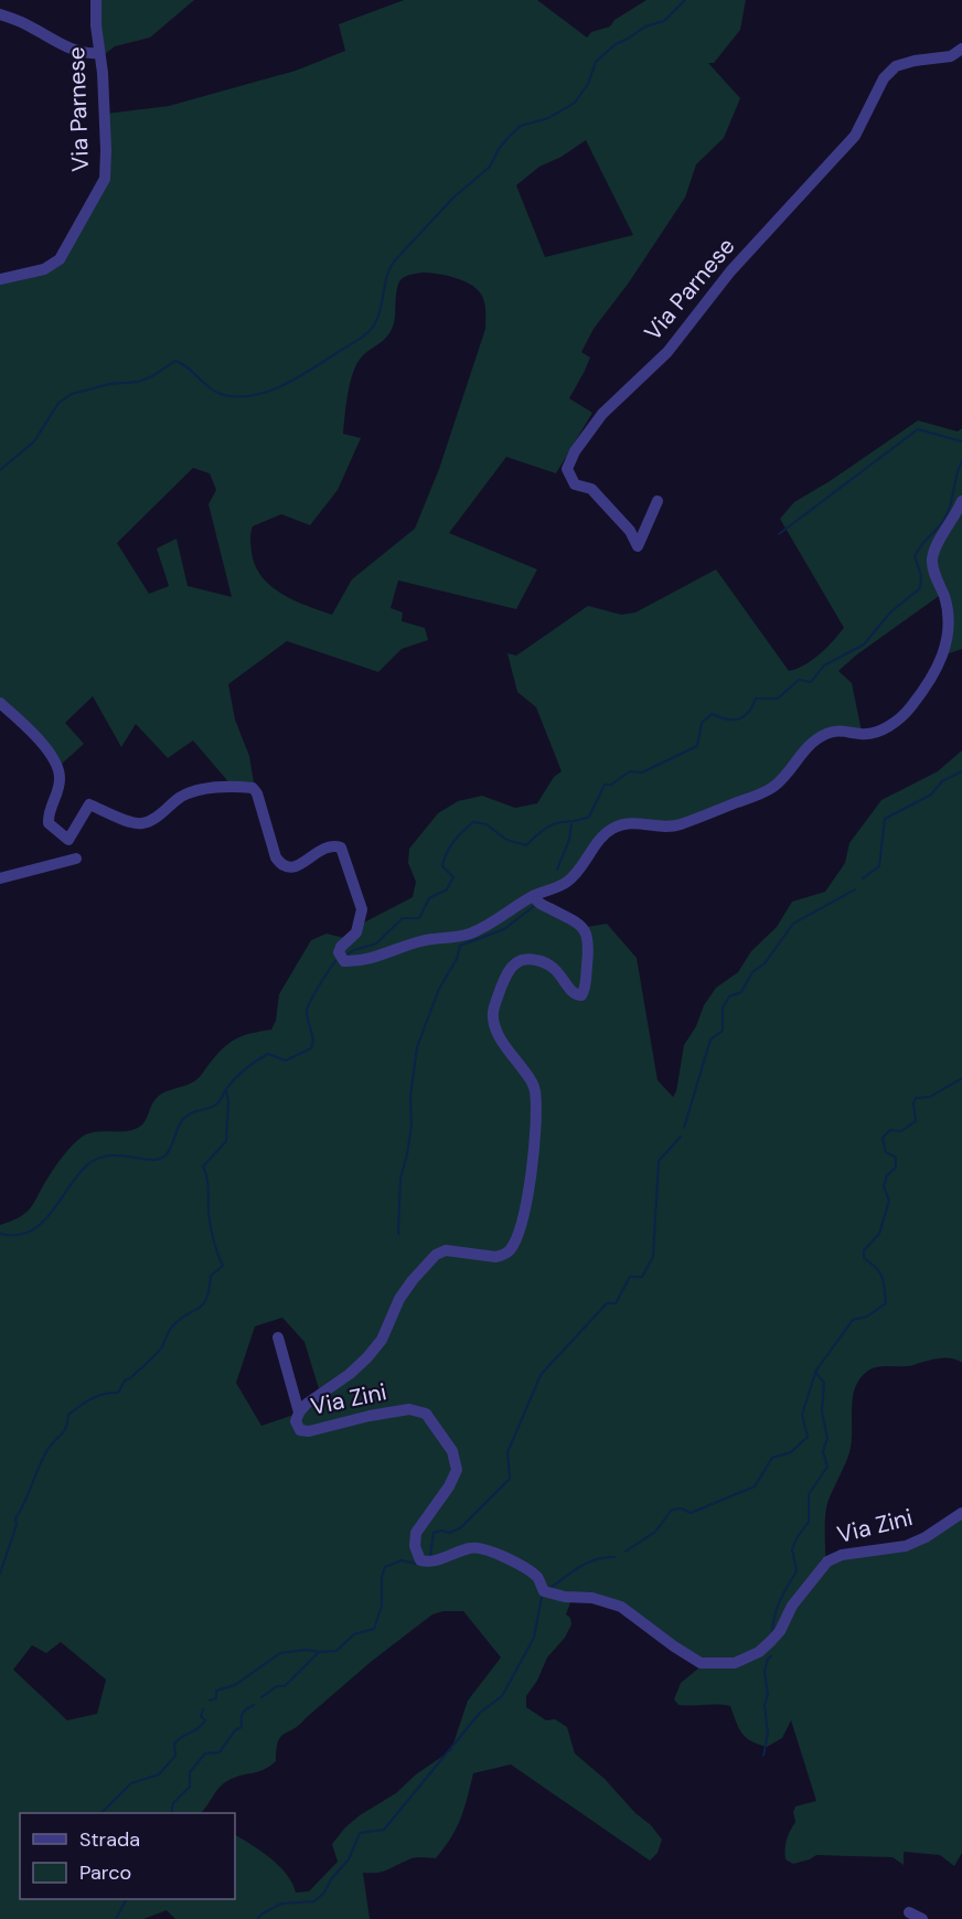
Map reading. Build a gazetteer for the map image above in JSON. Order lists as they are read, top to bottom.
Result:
{
  "streets": {
    "street": ["Via Parnese", "Via Zini"]
  },
  "legend": ["Strada", "Parco"]
}
